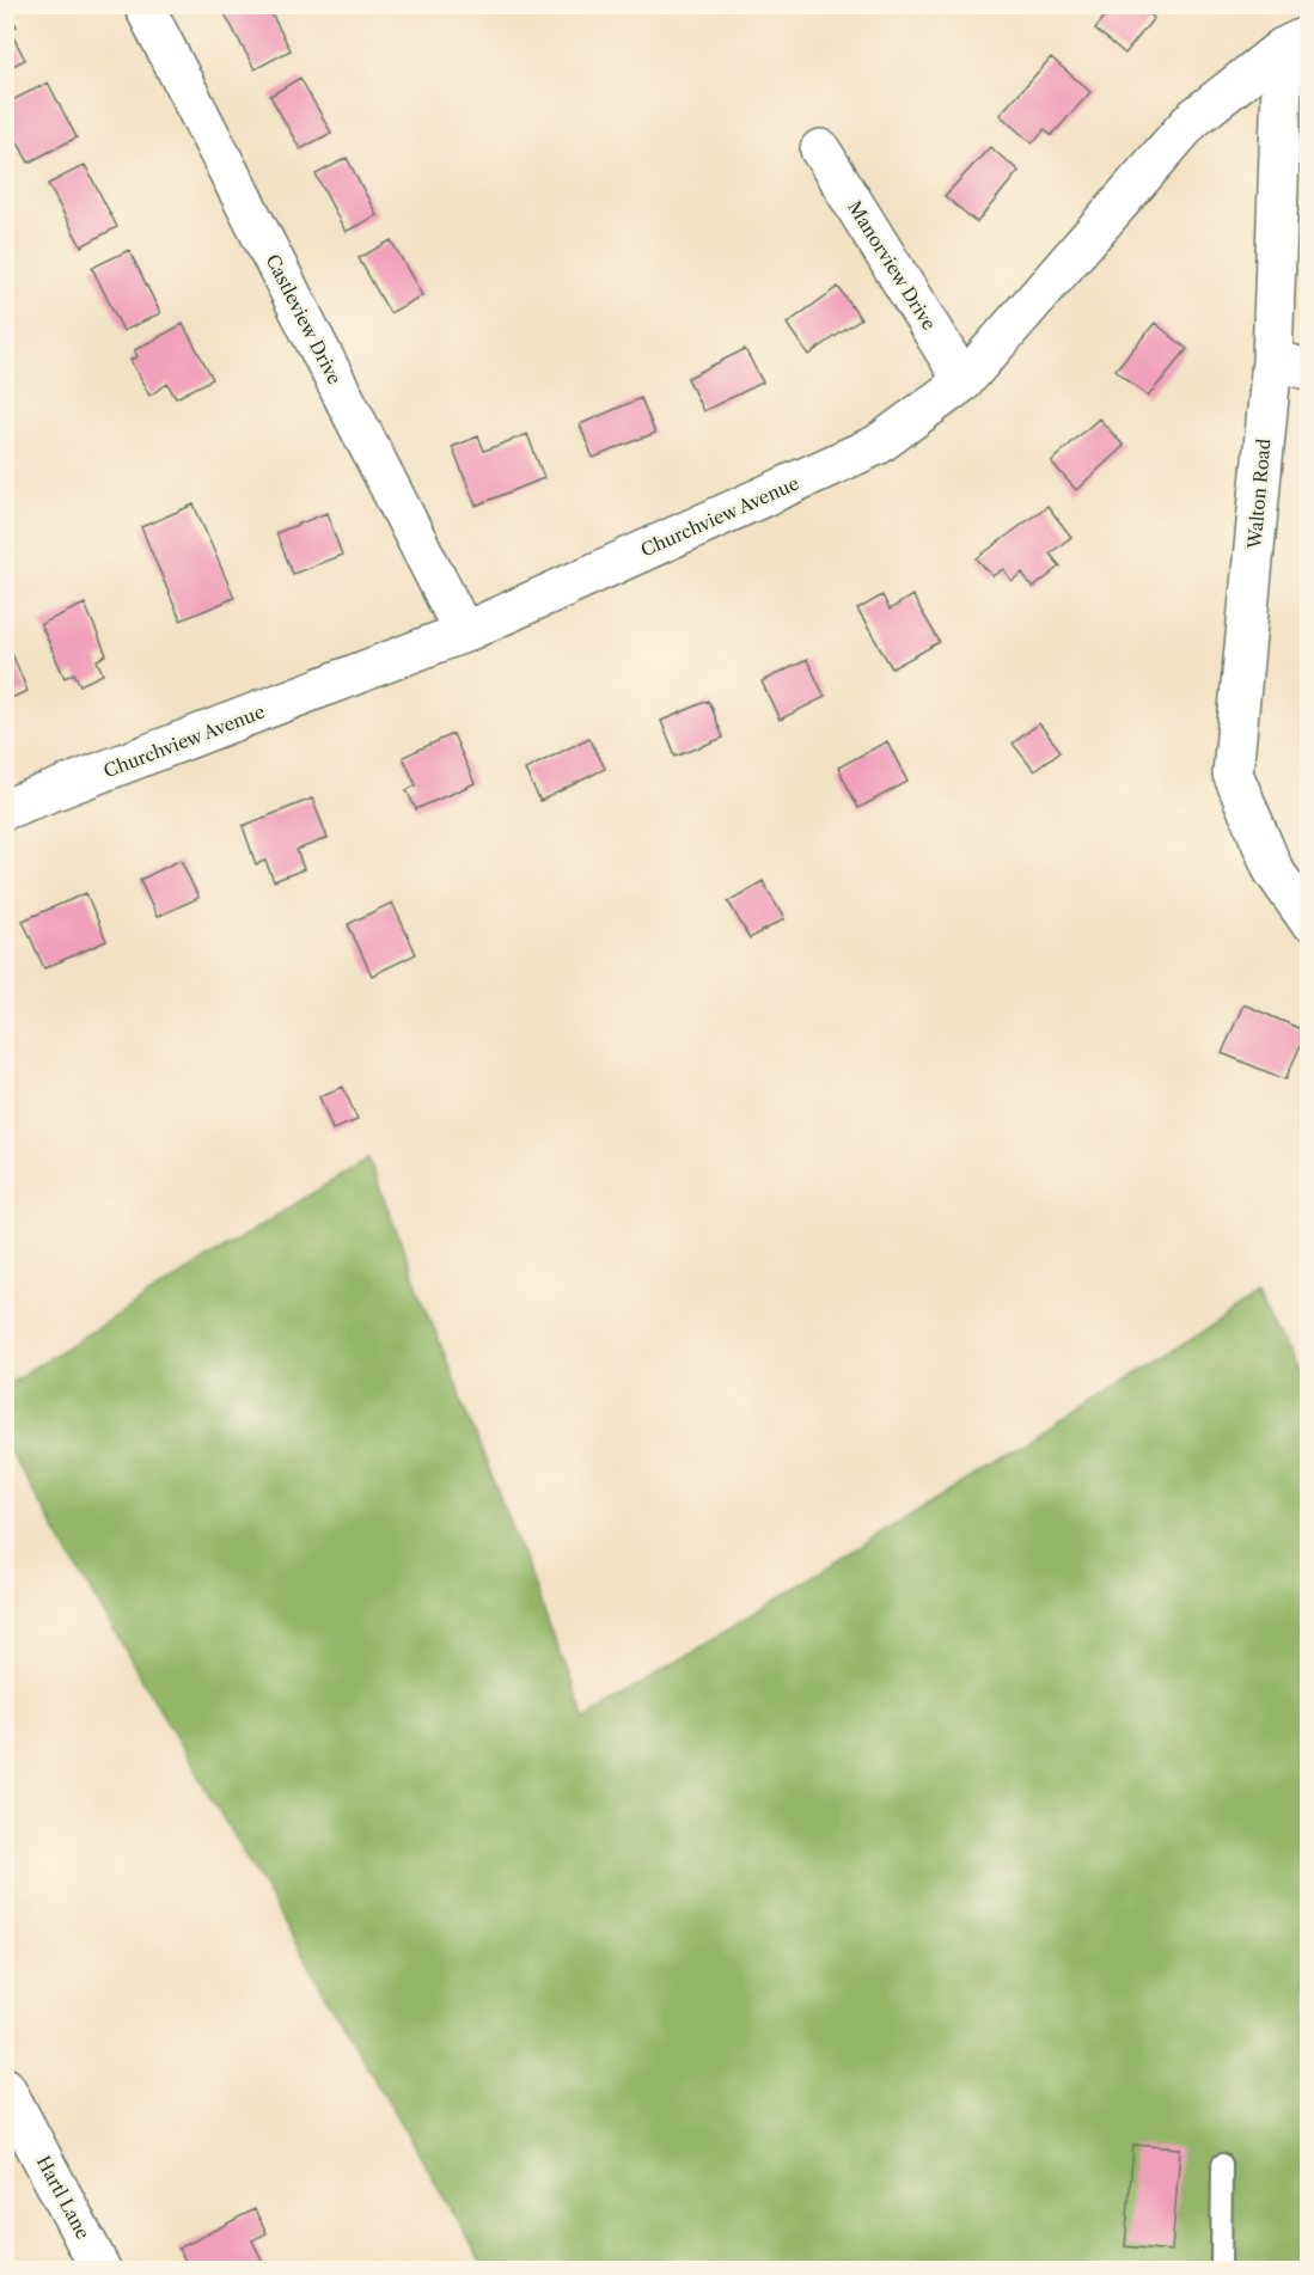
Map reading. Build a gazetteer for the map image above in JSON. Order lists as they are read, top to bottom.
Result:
{
  "streets": {
    "street": [
      "Manorview Drive",
      "Castleview Drive",
      "Walton Road",
      "Churchview Avenue",
      "Hartl Lane"
    ]
  },
  "crossings": [
    ["Manorview Drive", "Churchview Avenue"],
    ["Castleview Drive", "Churchview Avenue"],
    ["Walton Road", "Churchview Avenue"]
  ]
}
